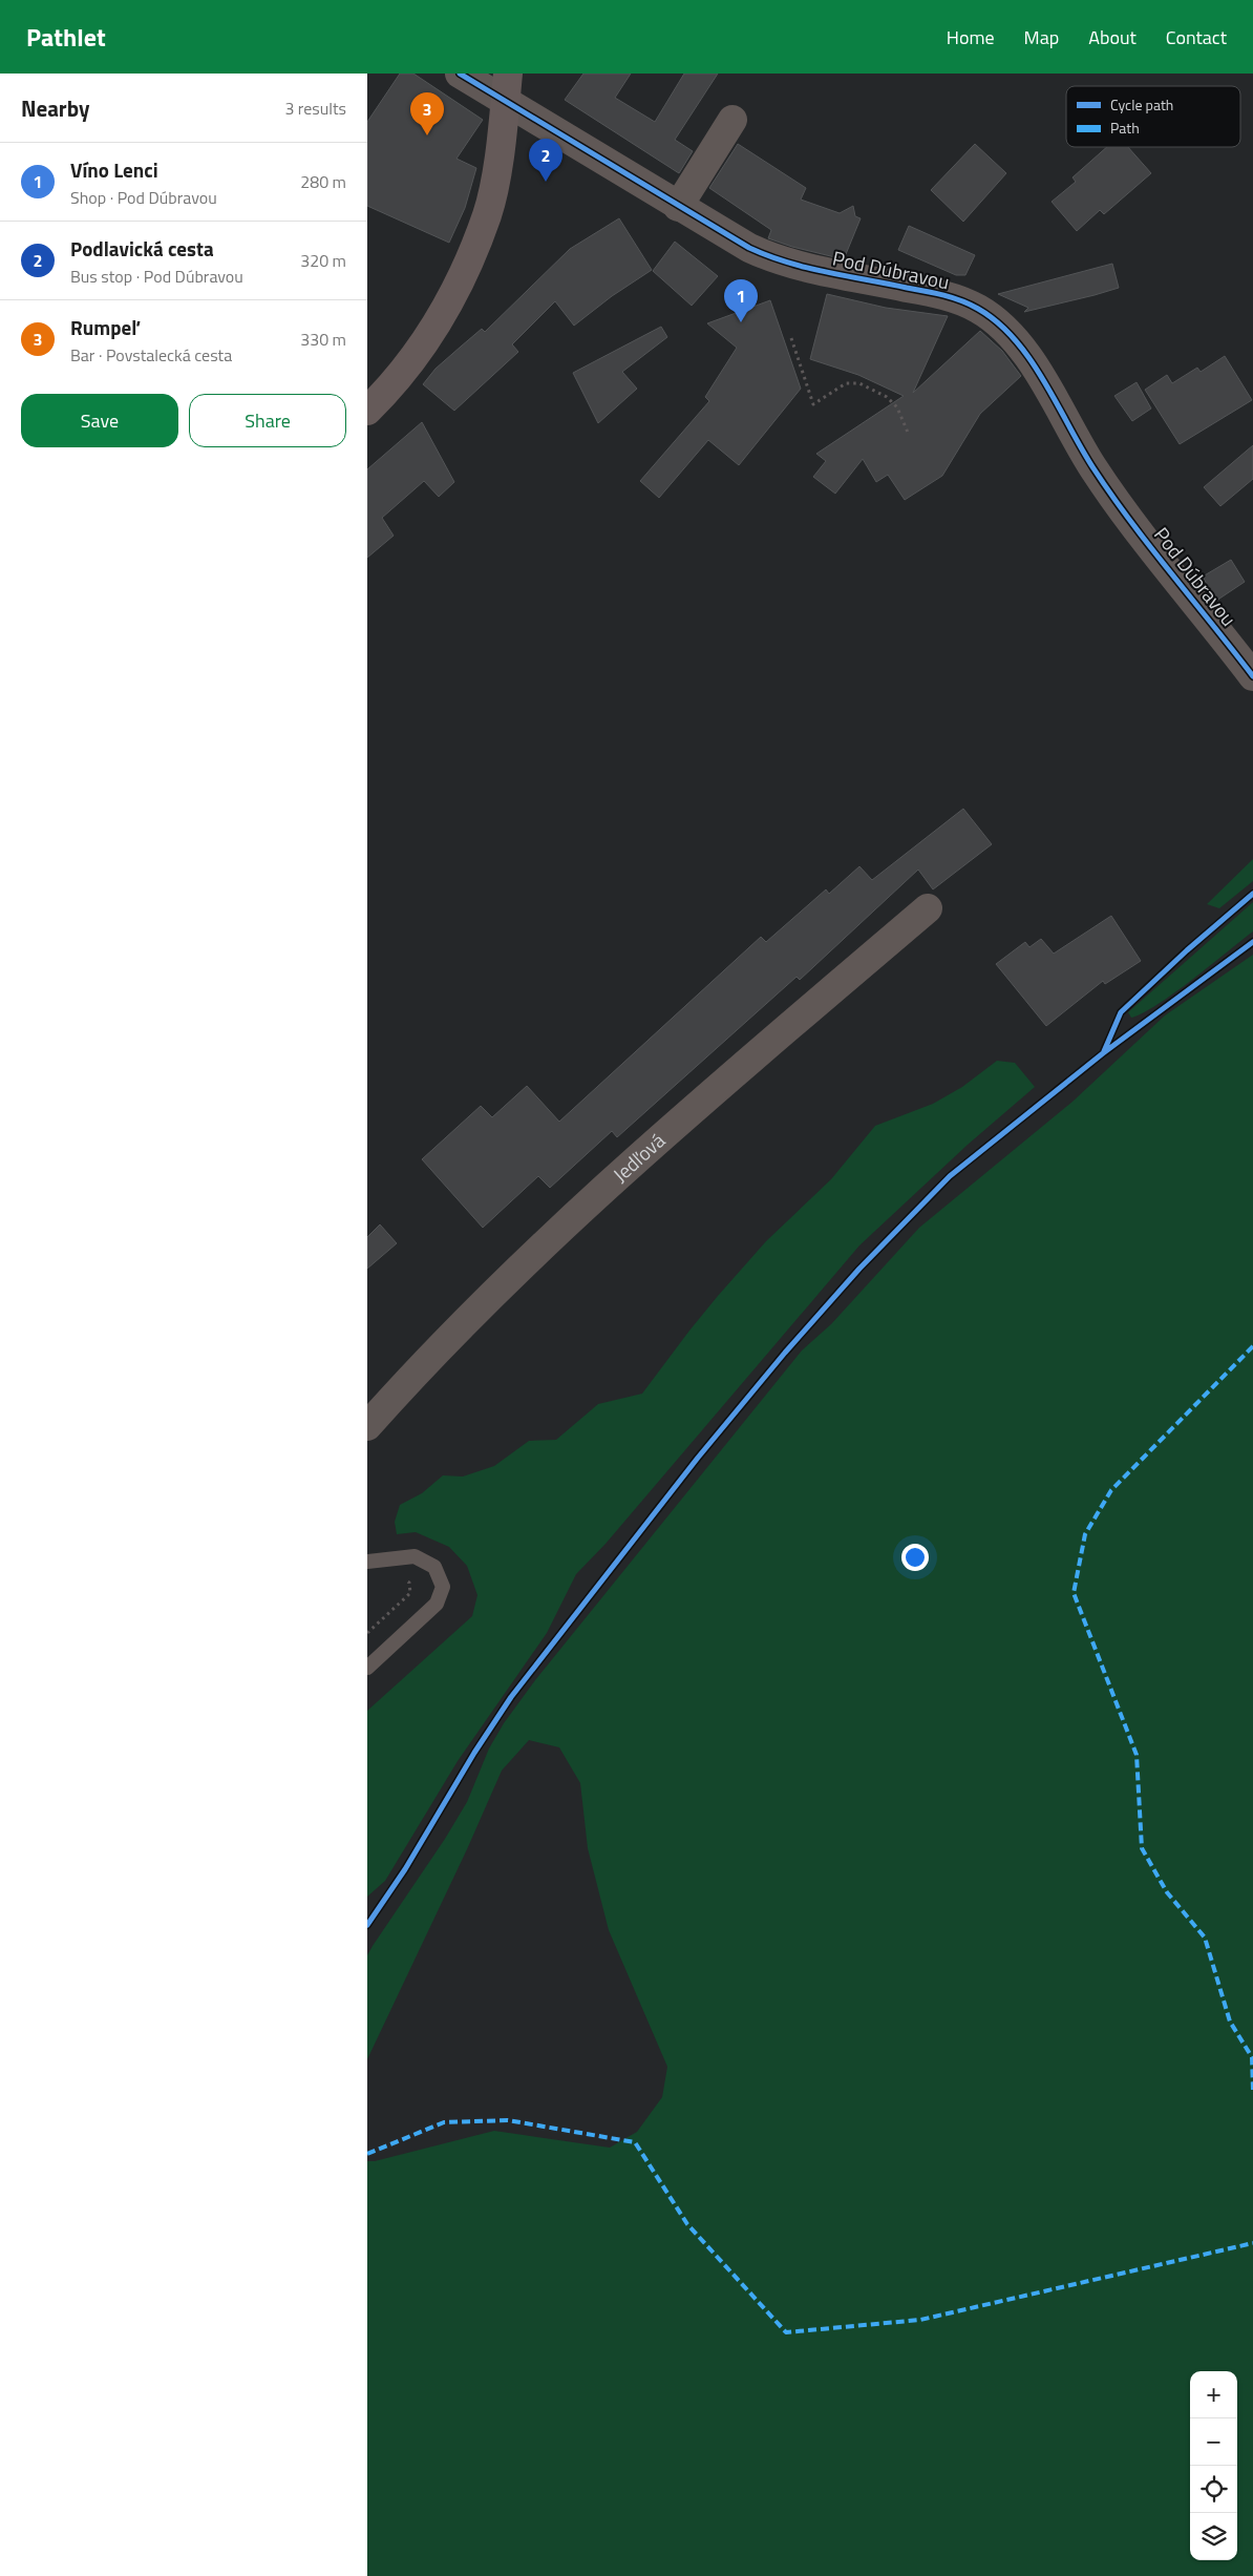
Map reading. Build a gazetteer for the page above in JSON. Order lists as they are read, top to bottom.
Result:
{
  "streets": {
    "street": ["Pod Dúbravou", "Jedľová"]
  },
  "legend": ["Cycle path", "Path"],
  "page": {
    "header": "Pathlet",
    "nav": [
      "Home",
      "Map",
      "About",
      "Contact"
    ],
    "heading": ["Nearby", "3 results"],
    "pins": ["3", "2", "1"],
    "list": [
      {
        "mark": "1",
        "name": "Víno Lenci",
        "note": "Shop · Pod Dúbravou",
        "value": "280 m"
      },
      {
        "mark": "2",
        "name": "Podlavická cesta",
        "note": "Bus stop · Pod Dúbravou",
        "value": "320 m"
      },
      {
        "mark": "3",
        "name": "Rumpeľ",
        "note": "Bar · Povstalecká cesta",
        "value": "330 m"
      }
    ],
    "buttons": ["Save", "Share"],
    "map_buttons": ["+", "−"]
  }
}
